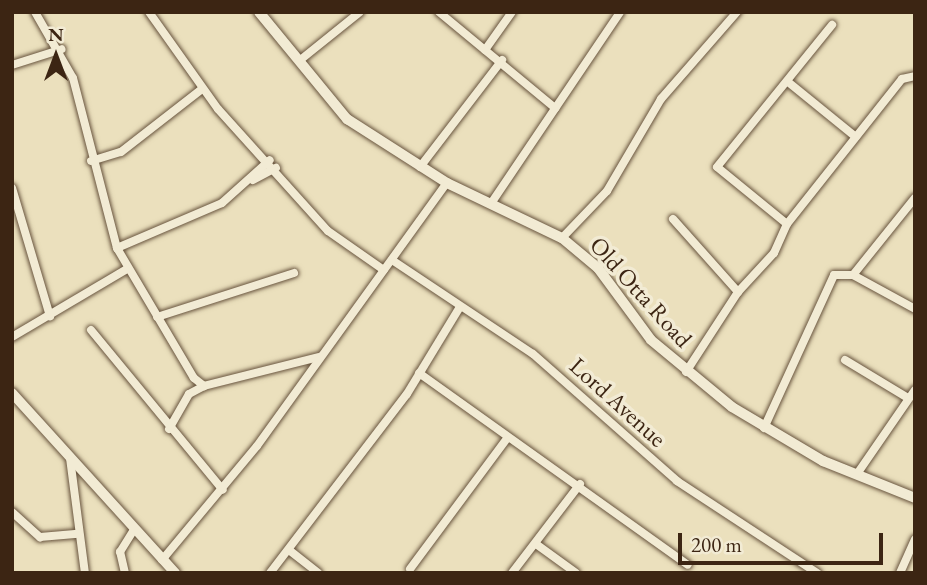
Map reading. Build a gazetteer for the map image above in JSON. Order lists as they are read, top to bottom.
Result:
{
  "streets": {
    "street": ["Old Otta Road", "Lord Avenue"]
  },
  "scale_bar": "200 m",
  "north": "top"
}
